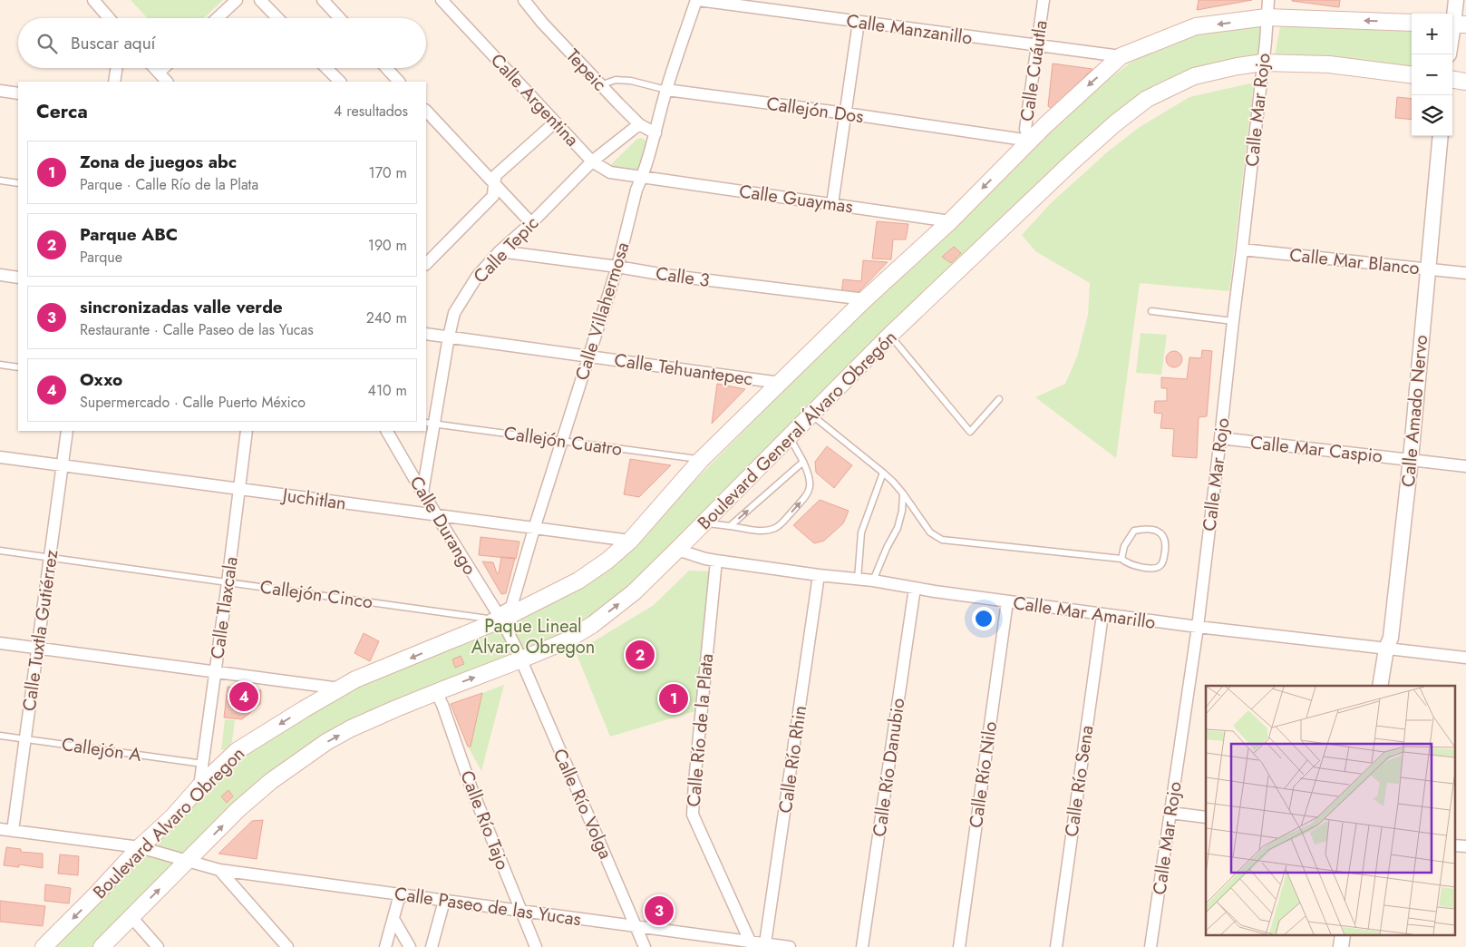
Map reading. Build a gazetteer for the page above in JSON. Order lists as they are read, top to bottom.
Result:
{
  "streets": {
    "main road": ["Boulevard General Álvaro Obregón", "Boulevard Alvaro Obregon"],
    "street": [
      "Calle Manzanillo",
      "Tepeic",
      "Calle Cuáutla",
      "Calle Argentina",
      "Callejón Dos",
      "Calle Mar Rojo",
      "Calle Guaymas",
      "Calle Tepic",
      "Calle Mar Blanco",
      "Calle 3",
      "Calle Villahermosa",
      "Calle Tehuantepec",
      "Calle Amado Nervo",
      "Calle Mar Caspio",
      "Juchitlan",
      "Calle Durango",
      "Calle Tlaxcala",
      "Calle Mar Amarillo",
      "Calle Tuxtla Gutiérrez",
      "Calle Río de la Plata",
      "Calle Río Rhin",
      "Calle Río Danubio",
      "Calle Río Nilo",
      "Calle Río Sena",
      "Calle Río Volga",
      "Calle Río Tajo",
      "Calle Paseo de las Yucas"
    ],
    "lane": ["Callejón Cuatro", "Callejón Cinco", "Callejón A"]
  },
  "crossings": [
    ["Calle Manzanillo", "Calle Cuáutla"],
    ["Calle Manzanillo", "Calle Villahermosa"],
    ["Tepeic", "Callejón Dos"],
    ["Tepeic", "Calle Tepic"],
    ["Tepeic", "Calle Villahermosa"],
    ["Calle Cuáutla", "Callejón Dos"],
    ["Calle Argentina", "Calle Guaymas"],
    ["Calle Argentina", "Calle Tepic"],
    ["Calle Argentina", "Calle Villahermosa"],
    ["Callejón Dos", "Calle Villahermosa"],
    ["Calle Mar Rojo", "Calle Mar Blanco"],
    ["Calle Mar Rojo", "Boulevard General Álvaro Obregón"],
    ["Calle Mar Rojo", "Calle Mar Caspio"],
    ["Calle Mar Rojo", "Calle Mar Amarillo"],
    ["Calle Guaymas", "Calle Villahermosa"],
    ["Calle Tepic", "Calle 3"],
    ["Calle Tepic", "Calle Tehuantepec"],
    ["Calle Tepic", "Callejón Cuatro"],
    ["Calle Tepic", "Calle Durango"],
    ["Calle Mar Blanco", "Calle Amado Nervo"],
    ["Calle 3", "Calle Villahermosa"],
    ["Calle Villahermosa", "Calle Tehuantepec"],
    ["Calle Villahermosa", "Callejón Cuatro"],
    ["Calle Villahermosa", "Juchitlan"],
    ["Calle Villahermosa", "Calle Durango"],
    ["Calle Villahermosa", "Callejón Cinco"],
    ["Calle Villahermosa", "Boulevard Alvaro Obregon"],
    ["Calle Amado Nervo", "Calle Mar Caspio"],
    ["Calle Amado Nervo", "Calle Mar Amarillo"],
    ["Boulevard General Álvaro Obregón", "Calle Durango"],
    ["Boulevard General Álvaro Obregón", "Calle Mar Amarillo"],
    ["Boulevard General Álvaro Obregón", "Calle Río Volga"],
    ["Boulevard General Álvaro Obregón", "Calle Río Tajo"],
    ["Boulevard General Álvaro Obregón", "Calle Paseo de las Yucas"],
    ["Juchitlan", "Calle Durango"],
    ["Juchitlan", "Calle Tlaxcala"],
    ["Juchitlan", "Calle Tuxtla Gutiérrez"],
    ["Calle Durango", "Callejón Cinco"],
    ["Calle Durango", "Calle Río Volga"],
    ["Calle Durango", "Boulevard Alvaro Obregon"],
    ["Callejón Cinco", "Calle Tlaxcala"],
    ["Callejón Cinco", "Calle Tuxtla Gutiérrez"],
    ["Callejón Cinco", "Boulevard Alvaro Obregon"],
    ["Calle Tlaxcala", "Callejón A"],
    ["Calle Tlaxcala", "Boulevard Alvaro Obregon"],
    ["Calle Mar Amarillo", "Calle Río de la Plata"],
    ["Calle Mar Amarillo", "Calle Río Rhin"],
    ["Calle Mar Amarillo", "Calle Río Danubio"],
    ["Calle Mar Amarillo", "Calle Río Nilo"],
    ["Calle Mar Amarillo", "Calle Río Sena"],
    ["Calle Tuxtla Gutiérrez", "Callejón A"],
    ["Calle Tuxtla Gutiérrez", "Calle Paseo de las Yucas"],
    ["Calle Río de la Plata", "Calle Paseo de las Yucas"],
    ["Calle Río Rhin", "Calle Paseo de las Yucas"],
    ["Calle Río Volga", "Calle Paseo de las Yucas"],
    ["Calle Río Tajo", "Calle Paseo de las Yucas"],
    ["Boulevard Alvaro Obregon", "Calle Paseo de las Yucas"]
  ],
  "one_way": ["Boulevard Alvaro Obregon"],
  "parks": ["Paque Lineal Alvaro Obregon"],
  "page": {
    "map_buttons": ["+", "−"],
    "search": "Buscar aquí",
    "heading": ["Cerca", "4 resultados"],
    "list": [
      {
        "mark": "1",
        "name": "Zona de juegos abc",
        "note": "Parque · Calle Río de la Plata",
        "value": "170 m"
      },
      {
        "mark": "2",
        "name": "Parque ABC",
        "note": "Parque",
        "value": "190 m"
      },
      {
        "mark": "3",
        "name": "sincronizadas valle verde",
        "note": "Restaurante · Calle Paseo de las Yucas",
        "value": "240 m"
      },
      {
        "mark": "4",
        "name": "Oxxo",
        "note": "Supermercado · Calle Puerto México",
        "value": "410 m"
      }
    ],
    "pins": [
      "2",
      "4",
      "1",
      "3"
    ]
  }
}
